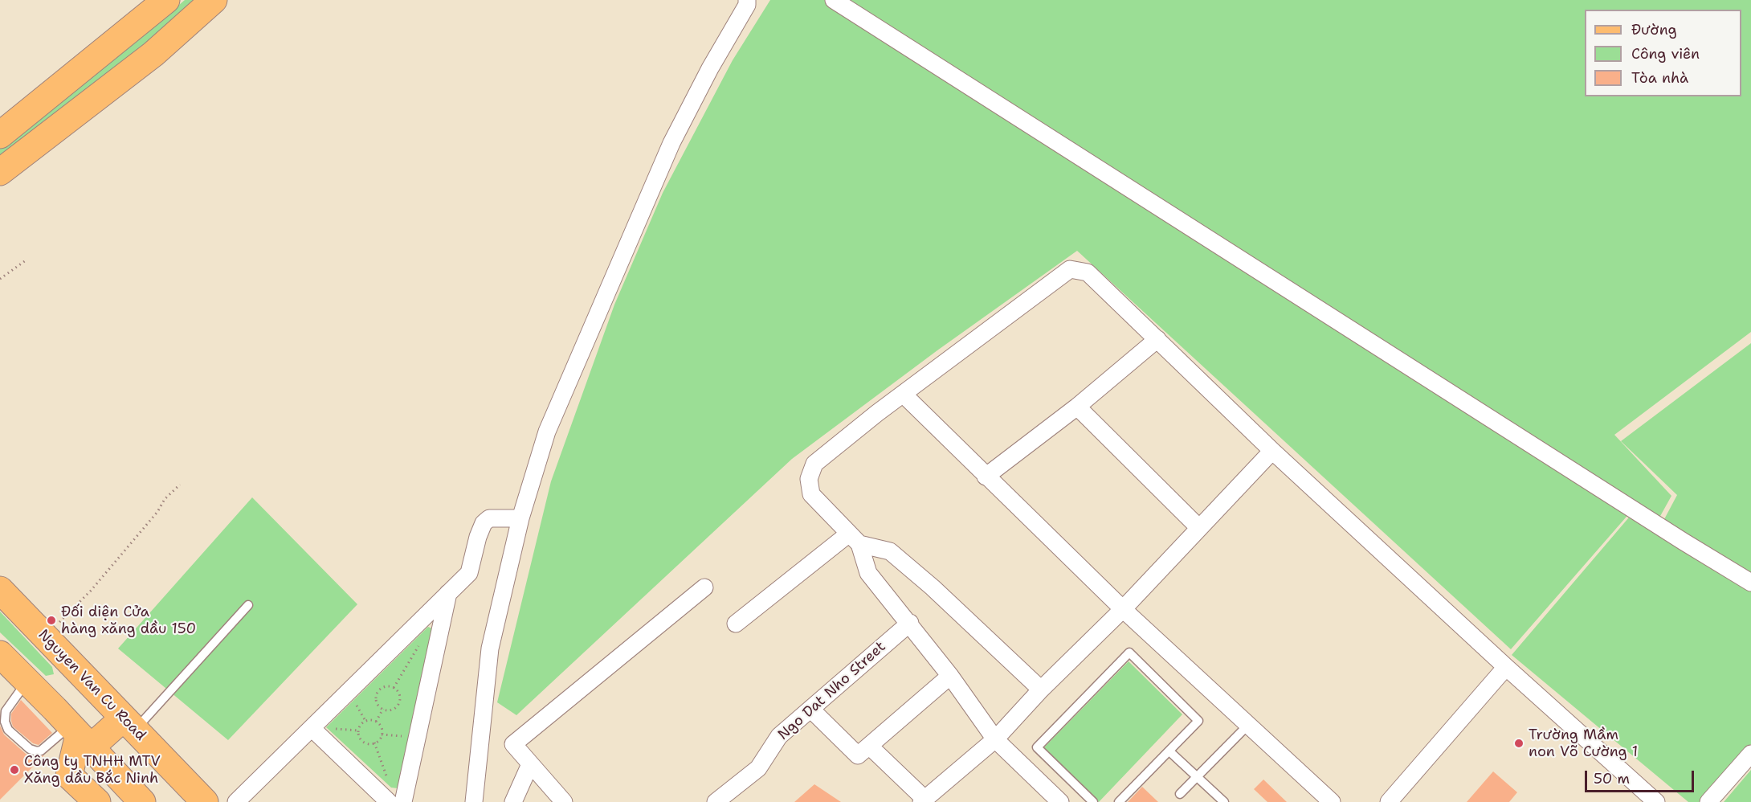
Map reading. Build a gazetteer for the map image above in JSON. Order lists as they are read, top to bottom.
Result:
{
  "streets": {
    "main road": ["Nguyen Van Cu Road"],
    "street": ["Ngo Dat Nho Street"]
  },
  "places": ["Đối diện Cửa hàng xăng dầu 150", "Trường Mầm non Võ Cường 1", "Công ty TNHH MTV Xăng dầu Bắc Ninh"],
  "legend": ["Đường", "Công viên", "Tòa nhà"],
  "scale_bar": "50 m"
}
